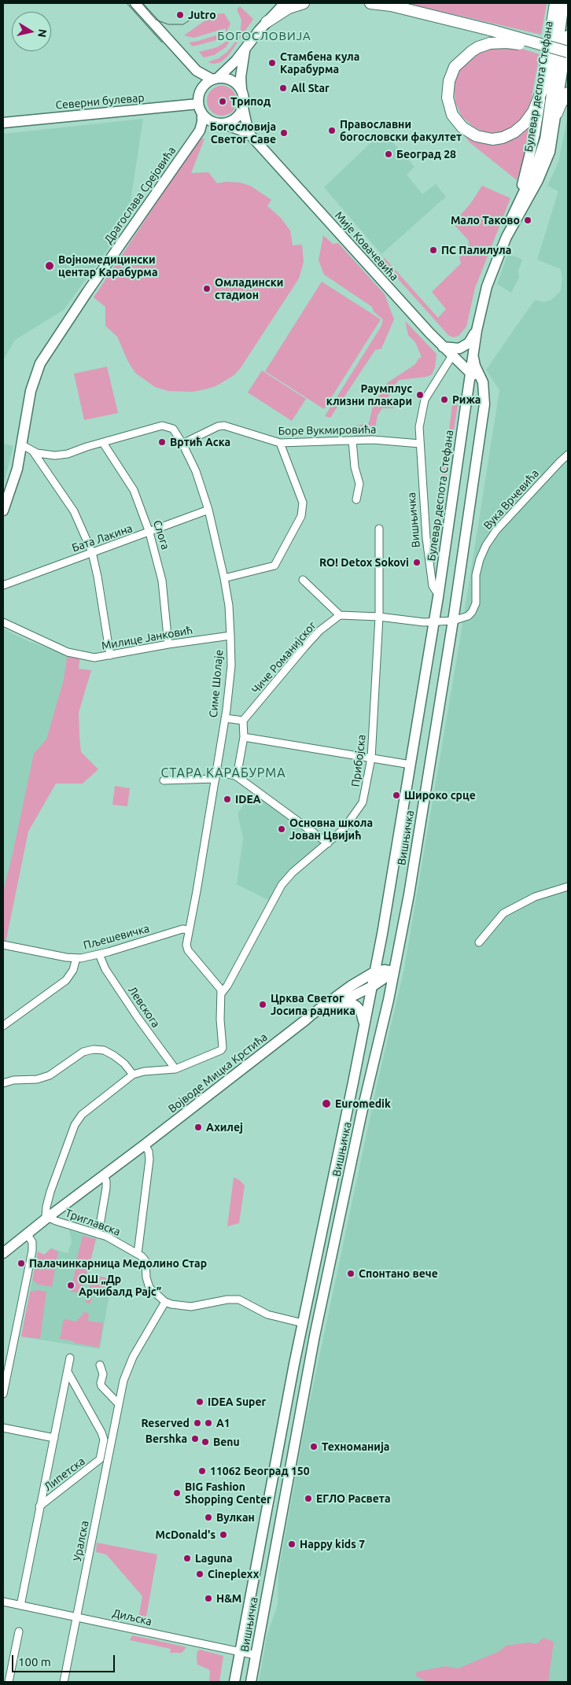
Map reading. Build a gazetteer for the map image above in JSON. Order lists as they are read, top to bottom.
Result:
{
  "streets": {
    "main road": [
      "Булевар деспота Стефана",
      "Северни булевар",
      "Драгослава Срејовића",
      "Мије Ковачевића",
      "Вишњичка",
      "Војводе Мицка Крстића"
    ],
    "street": [
      "Боре Вукмировића",
      "Вука Врчевића",
      "Слога",
      "Бата Лакина",
      "Милице Јанковић",
      "Чиче Романијског",
      "Симе Шолаје",
      "Прибојска",
      "Пљешевичка",
      "Левскога",
      "Триглавска",
      "Липетска",
      "Уралска",
      "Диљска"
    ]
  },
  "crossings": [
    ["Булевар деспота Стефана", "Мије Ковачевића"],
    ["Булевар деспота Стефана", "Вука Врчевића"],
    ["Булевар деспота Стефана", "Вишњичка"],
    ["Северни булевар", "Драгослава Срејовића"],
    ["Северни булевар", "Мије Ковачевића"],
    ["Драгослава Срејовића", "Мије Ковачевића"],
    ["Боре Вукмировића", "Вишњичка"],
    ["Боре Вукмировића", "Симе Шолаје"],
    ["Вука Врчевића", "Вишњичка"],
    ["Вишњичка", "Војводе Мицка Крстића"],
    ["Вишњичка", "Диљска"],
    ["Слога", "Бата Лакина"],
    ["Слога", "Милице Јанковић"],
    ["Бата Лакина", "Симе Шолаје"],
    ["Милице Јанковић", "Симе Шолаје"],
    ["Симе Шолаје", "Прибојска"],
    ["Симе Шолаје", "Пљешевичка"],
    ["Пљешевичка", "Левскога"],
    ["Војводе Мицка Крстића", "Триглавска"],
    ["Липетска", "Диљска"],
    ["Уралска", "Диљска"]
  ],
  "districts": ["БОГОСЛОВИЈА", "СТАРА КАРАБУРМА"],
  "places": [
    "Jutro",
    "Стамбена кула Карабурма",
    "All Star",
    "Трипод",
    "Православни богословски факултет",
    "Богословија Светог Саве",
    "Београд 28",
    "Мало Таково",
    "ПС Палилула",
    "Војномедицински центар Карабурма",
    "Омладински стадион",
    "Раумплус клизни плакари",
    "Рижа",
    "Вртић Аска",
    "RO! Detox Sokovi",
    "Широко срце",
    "IDEA",
    "Основна школа Јован Цвијић",
    "Црква Светог Јосипа радника",
    "Euromedik",
    "Ахилеј",
    "Палачинкарница Медолино Стар",
    "Спонтано вече",
    "ОШ „Др Арчибалд Рајс”",
    "IDEA Super",
    "Reserved",
    "A1",
    "Bershka",
    "Benu",
    "Техноманија",
    "11062 Београд 150",
    "BIG Fashion Shopping Center",
    "ЕГЛО Расвета",
    "Вулкан",
    "McDonald's",
    "Happy kids 7",
    "Laguna",
    "Cineplexx",
    "H&M"
  ],
  "scale_bar": "100 m",
  "north": "right"
}
